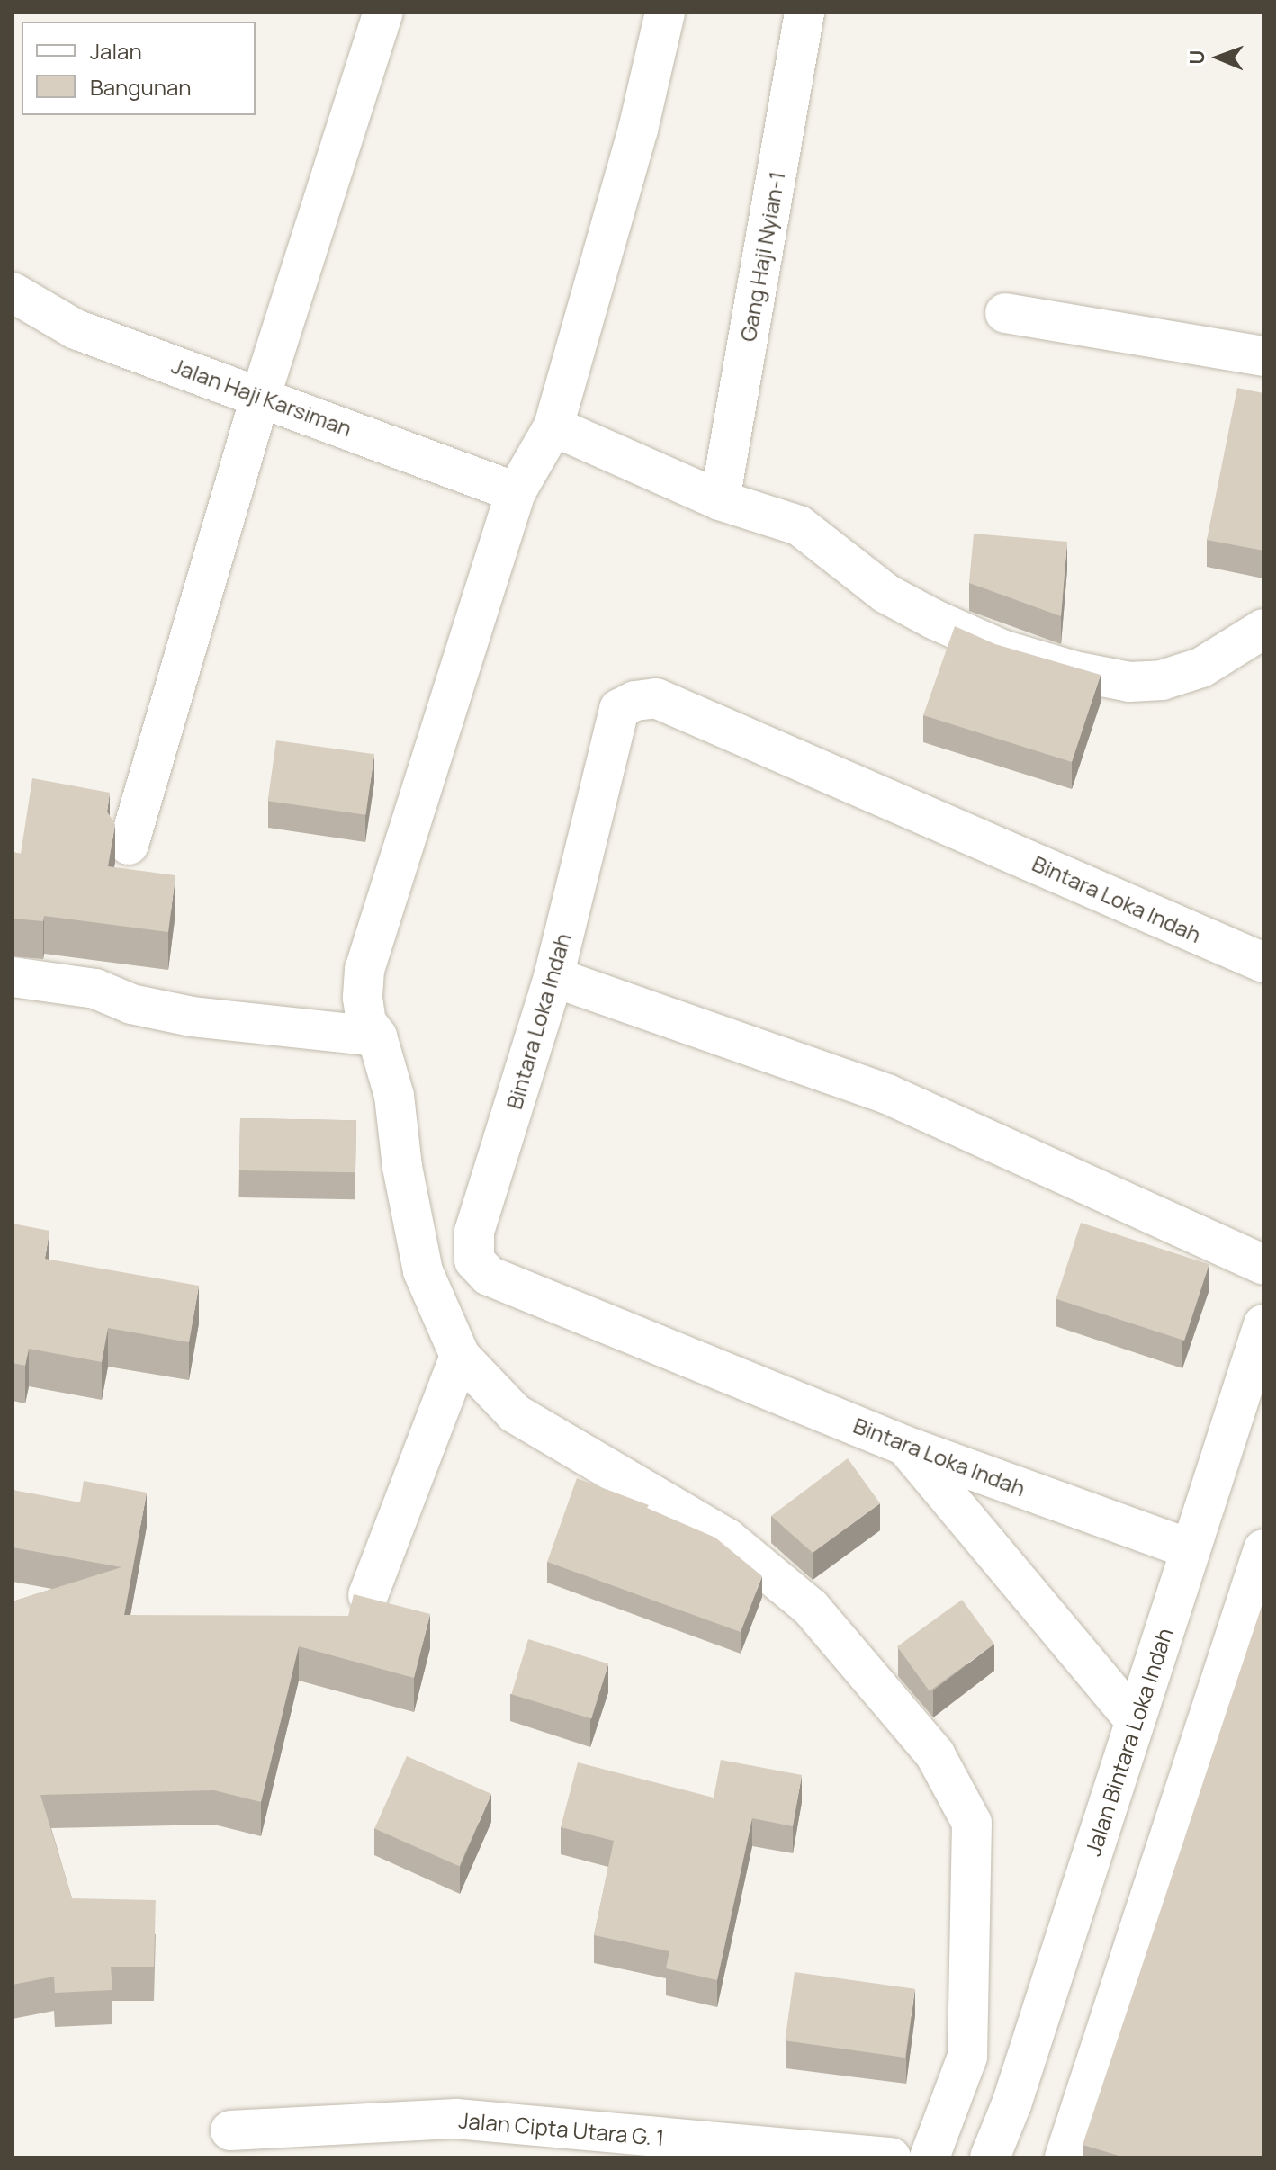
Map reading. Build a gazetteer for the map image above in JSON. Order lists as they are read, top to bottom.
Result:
{
  "streets": {
    "street": [
      "Gang Haji Nyian-1",
      "Jalan Haji Karsiman",
      "Bintara Loka Indah",
      "Jalan Bintara Loka Indah",
      "Jalan Cipta Utara G. 1"
    ]
  },
  "crossings": [
    ["Bintara Loka Indah", "Jalan Bintara Loka Indah"]
  ],
  "legend": ["Jalan", "Bangunan"],
  "north": "left"
}
